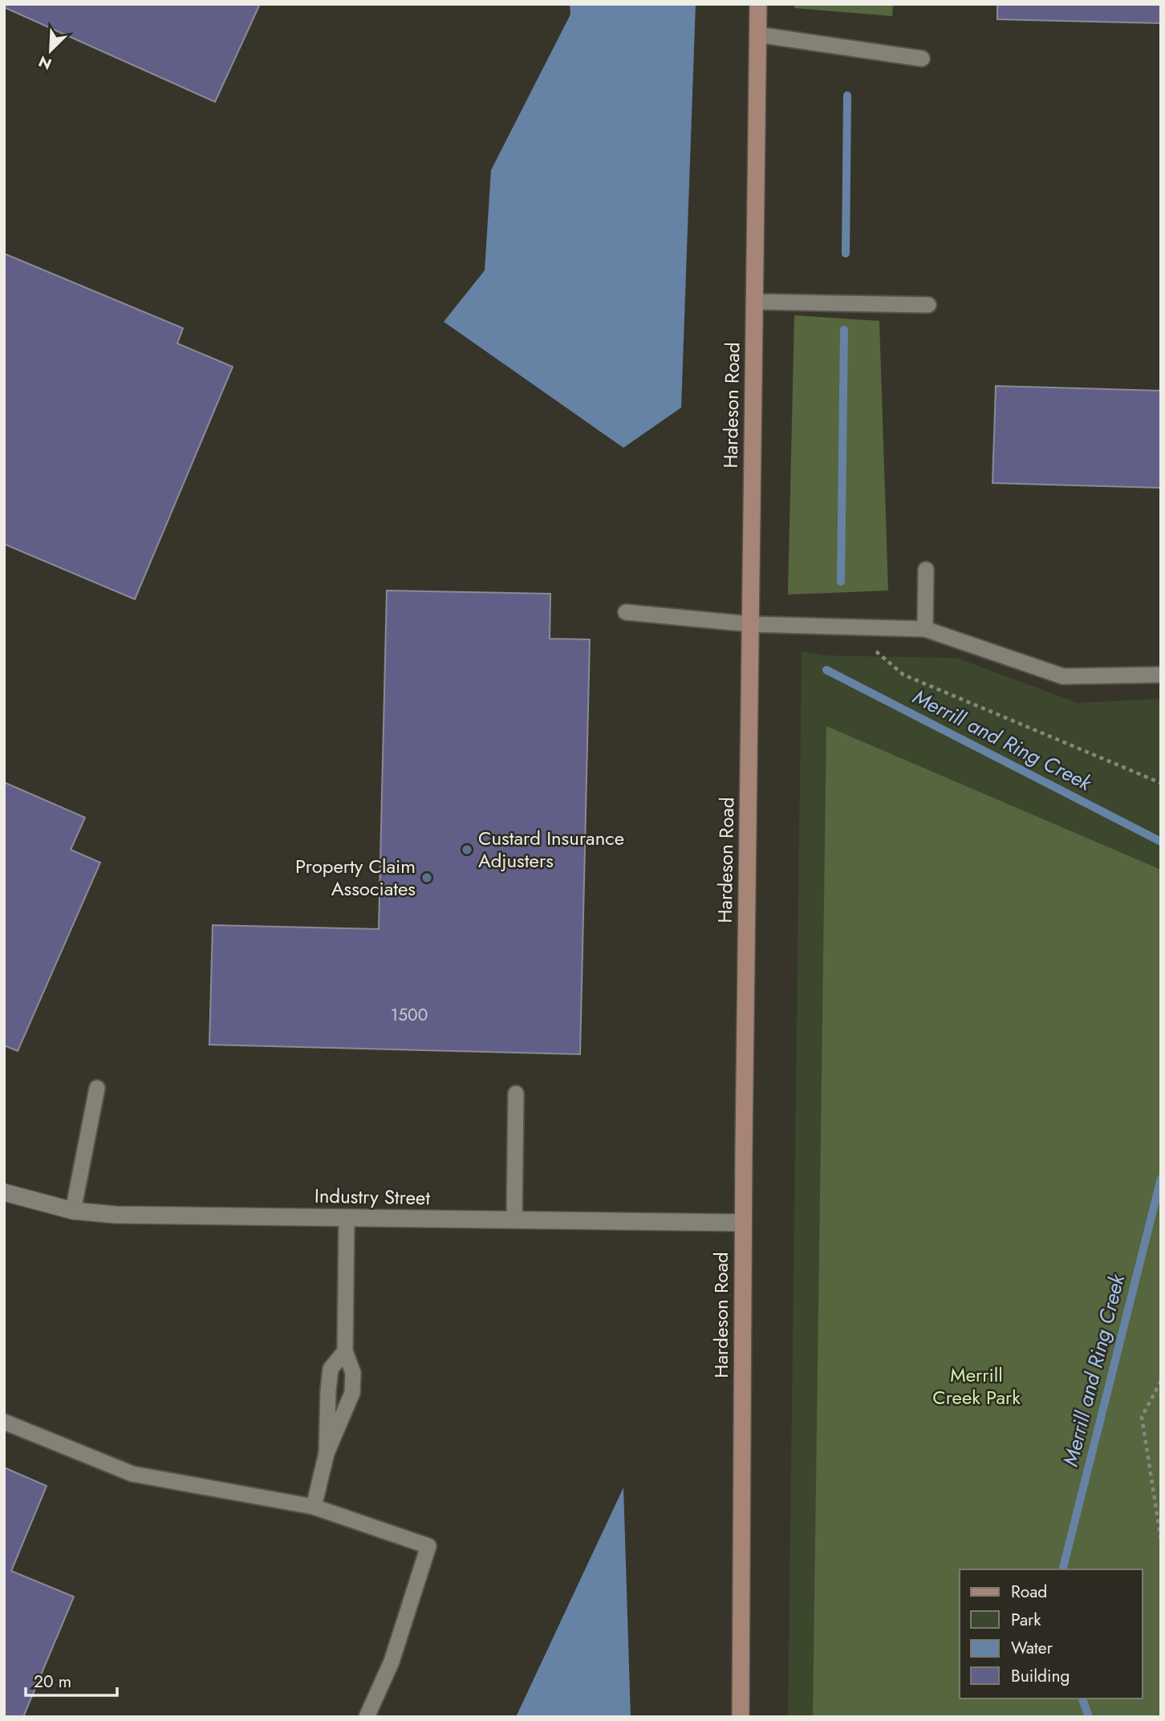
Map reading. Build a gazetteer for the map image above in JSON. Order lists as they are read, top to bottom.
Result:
{
  "streets": {
    "street": ["Hardeson Road", "Industry Street"]
  },
  "crossings": [
    ["Hardeson Road", "Industry Street"]
  ],
  "water": ["Merrill and Ring Creek"],
  "parks": ["Merrill Creek Park"],
  "places": ["Custard Insurance Adjusters", "Property Claim Associates"],
  "house_numbers": ["1500"],
  "legend": [
    "Road",
    "Park",
    "Water",
    "Building"
  ],
  "scale_bar": "20 m",
  "north": "bottom left"
}
